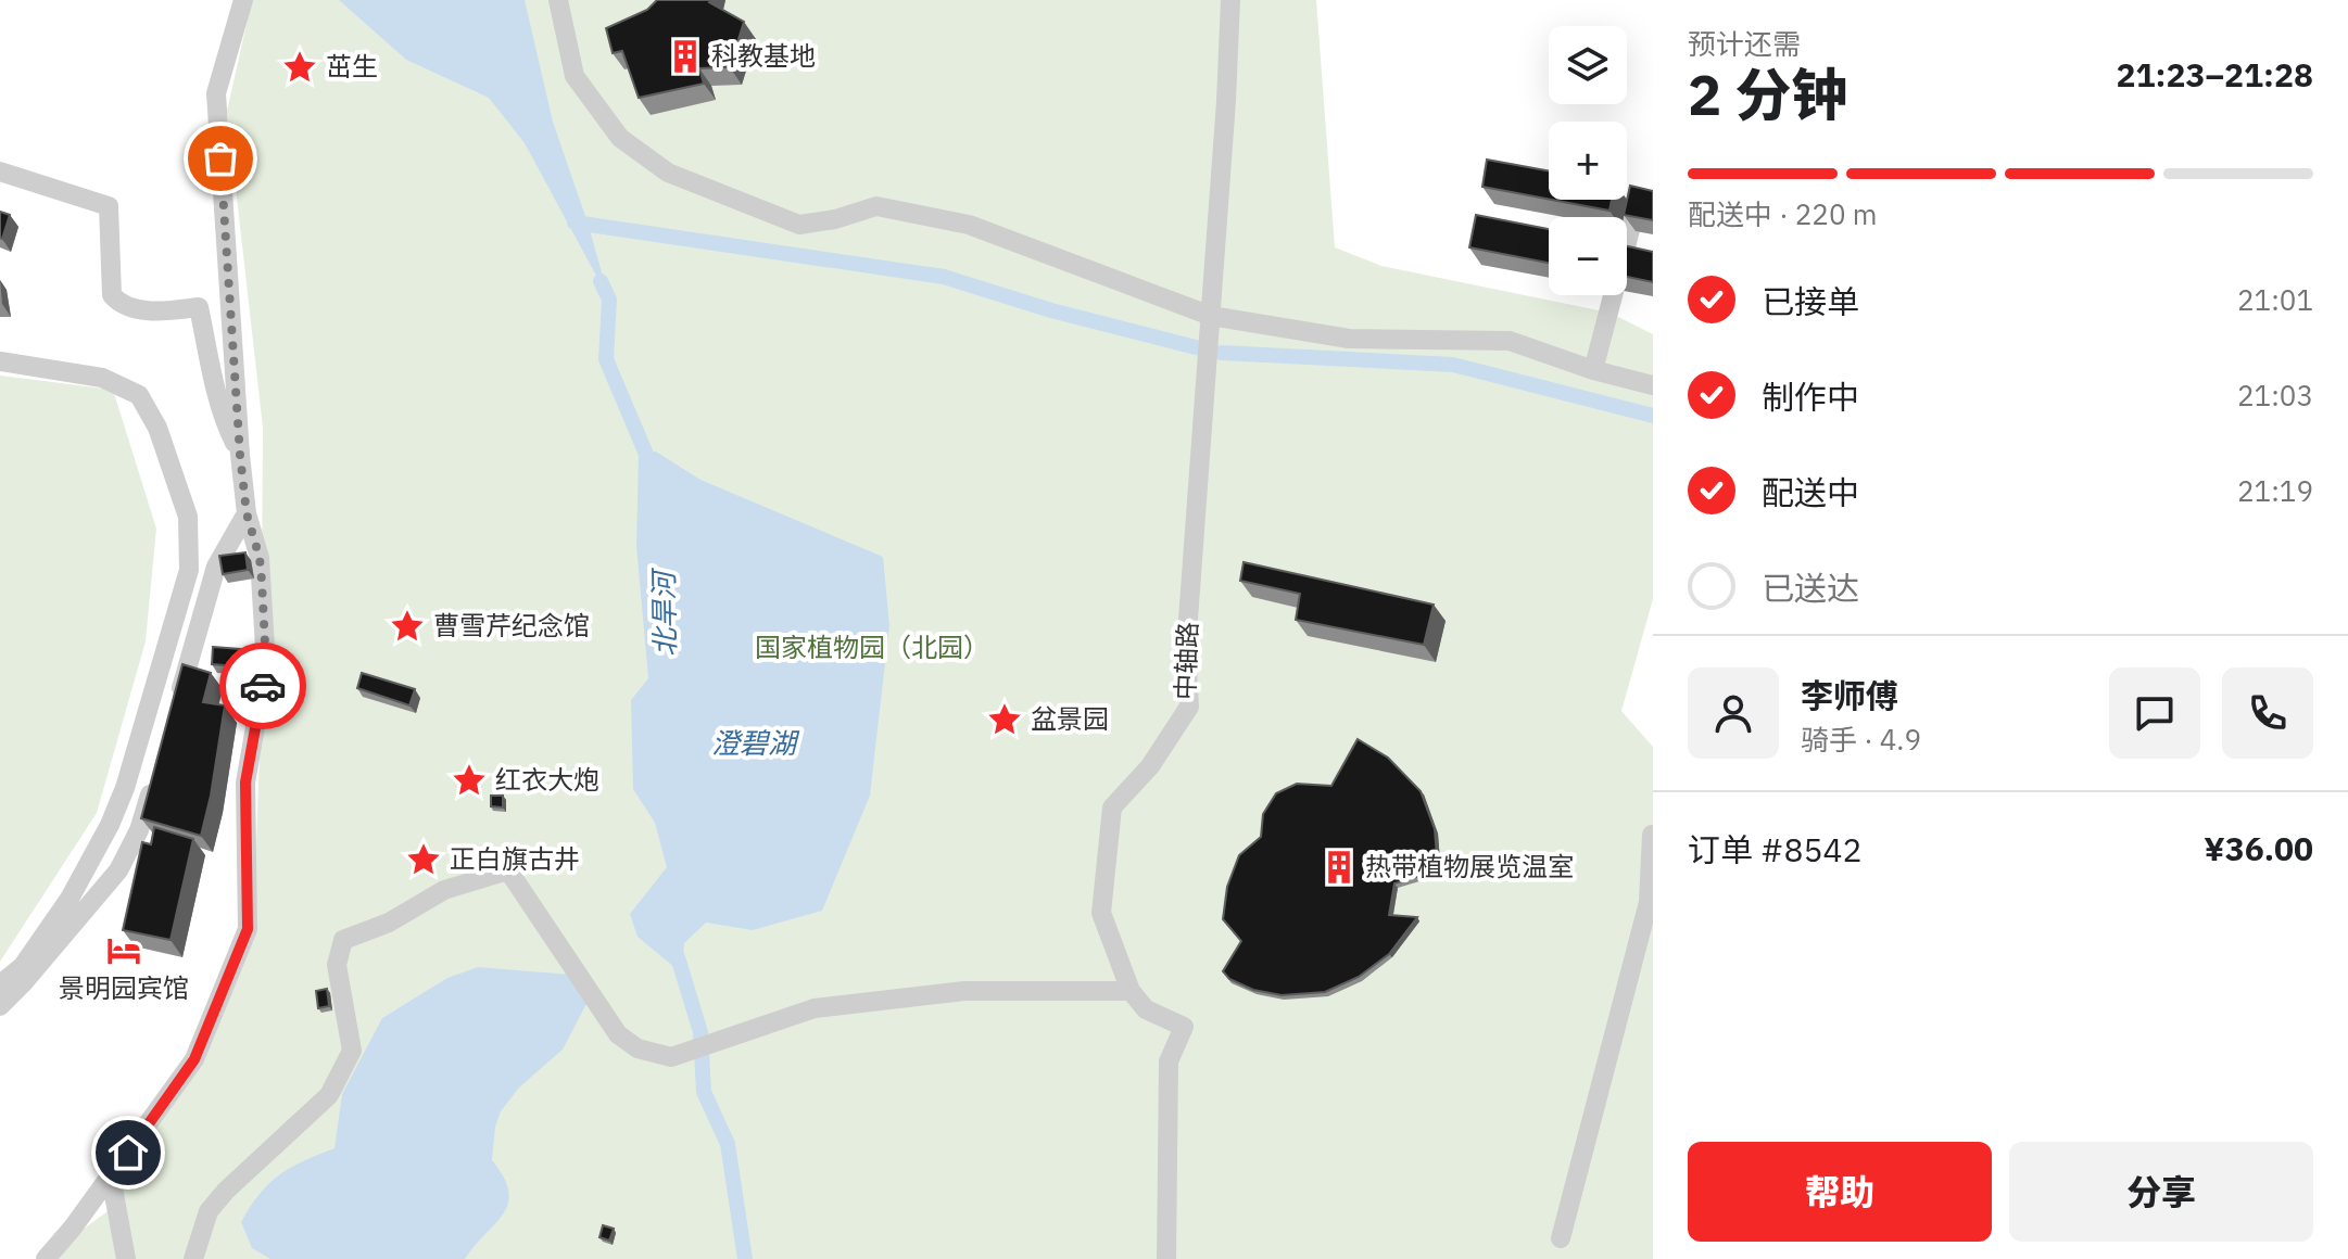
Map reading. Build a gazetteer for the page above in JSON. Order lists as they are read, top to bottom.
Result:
{
  "streets": {
    "street": ["中轴路"]
  },
  "water": ["北旱河", "澄碧湖"],
  "parks": ["国家植物园（北园）"],
  "places": {
    "building": ["科教基地", "热带植物展览温室"],
    "place": [
      "茁生",
      "曹雪芹纪念馆",
      "盆景园",
      "红衣大炮",
      "正白旗古井"
    ],
    "hotel": ["景明园宾馆"]
  },
  "page": {
    "heading": ["2 分钟", "预计还需", "21:23–21:28"],
    "panel": [
      "李师傅",
      "骑手 · 4.9",
      "订单 #8542",
      "¥36.00"
    ],
    "map_buttons": ["+", "−"],
    "bar": "配送中 · 220 m",
    "list": [
      ["已接单", "21:01"],
      ["制作中", "21:03"],
      ["配送中", "21:19"],
      "已送达"
    ],
    "buttons": ["帮助", "分享"]
  }
}
